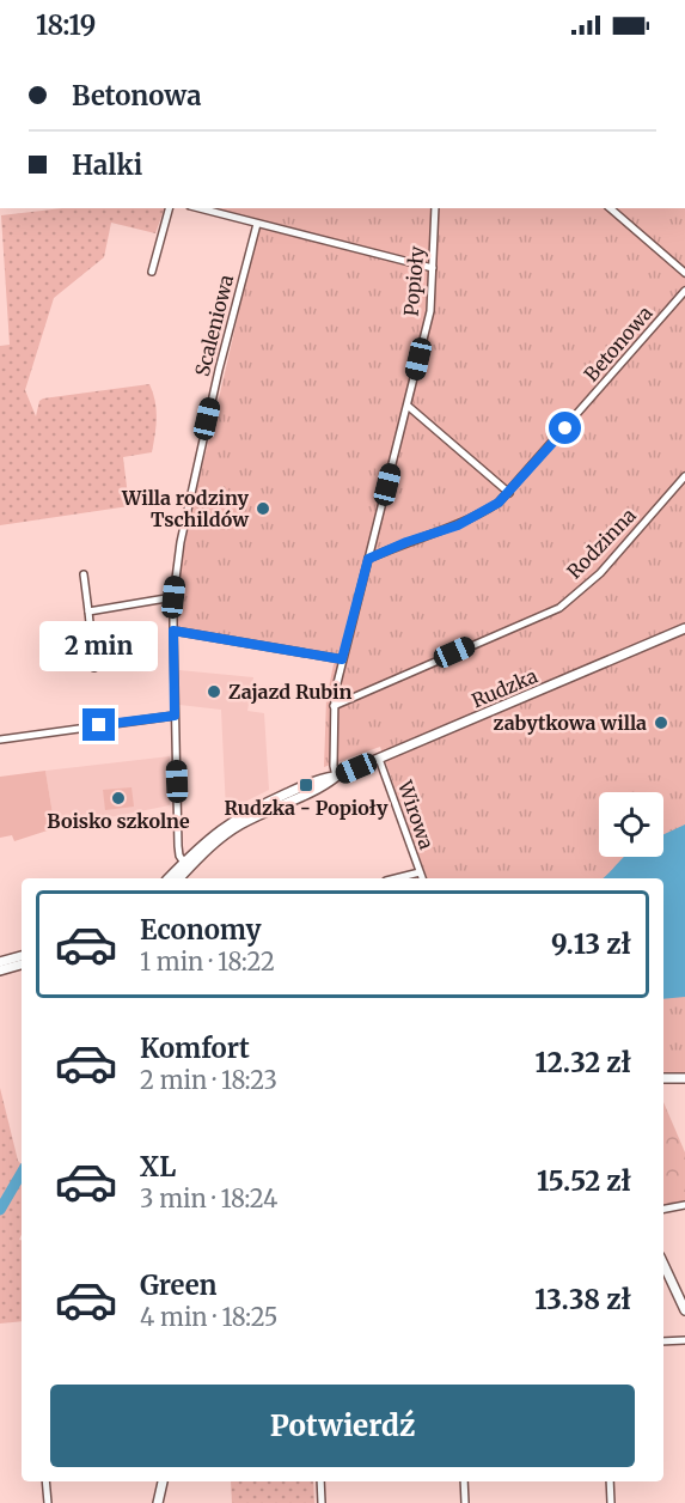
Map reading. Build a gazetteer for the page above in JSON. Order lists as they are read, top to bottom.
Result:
{
  "streets": {
    "street": [
      "Popioły",
      "Scaleniowa",
      "Betonowa",
      "Rodzinna",
      "Rudzka",
      "Wirowa"
    ]
  },
  "crossings": [
    ["Popioły", "Betonowa"],
    ["Popioły", "Rodzinna"],
    ["Popioły", "Rudzka"],
    ["Scaleniowa", "Rudzka"],
    ["Rudzka", "Wirowa"]
  ],
  "places": {
    "other": [
      "Willa rodziny Tschildów",
      "Zajazd Rubin",
      "zabytkowa willa",
      "Boisko szkolne"
    ],
    "transit": ["Rudzka - Popioły"]
  },
  "page": {
    "status": "18:19",
    "banner": ["Betonowa", "Halki"],
    "bubble": "2 min",
    "list": [
      {
        "name": "Economy",
        "note": "1 min · 18:22",
        "value": "9.13 zł"
      },
      {
        "name": "Komfort",
        "note": "2 min · 18:23",
        "value": "12.32 zł"
      },
      {
        "name": "XL",
        "note": "3 min · 18:24",
        "value": "15.52 zł"
      },
      {
        "name": "Green",
        "note": "4 min · 18:25",
        "value": "13.38 zł"
      }
    ],
    "buttons": "Potwierdź"
  }
}
